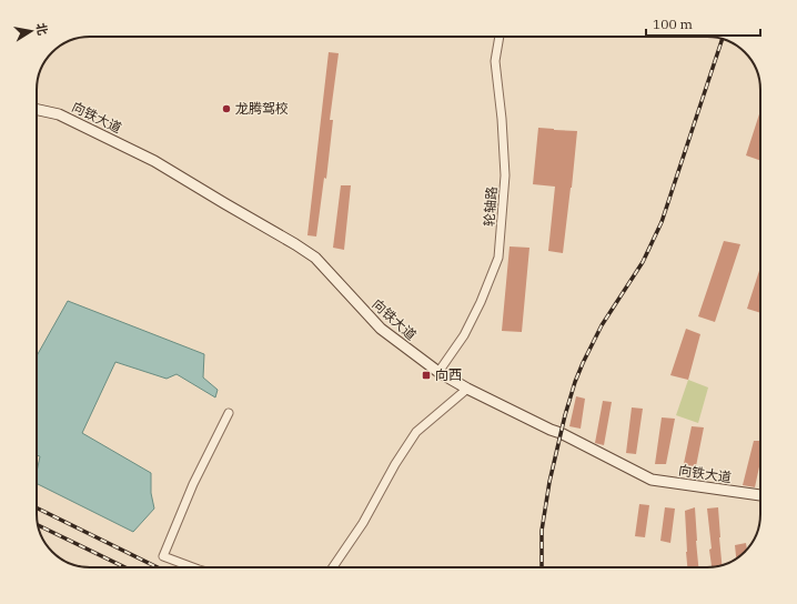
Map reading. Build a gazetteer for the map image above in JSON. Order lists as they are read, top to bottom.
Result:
{
  "streets": {
    "street": ["向铁大道", "轮轴路"]
  },
  "crossings": [
    ["向铁大道", "轮轴路"]
  ],
  "places": {
    "other": ["龙腾驾校"],
    "transit": ["向西"]
  },
  "scale_bar": "100 m",
  "north": "right"
}
